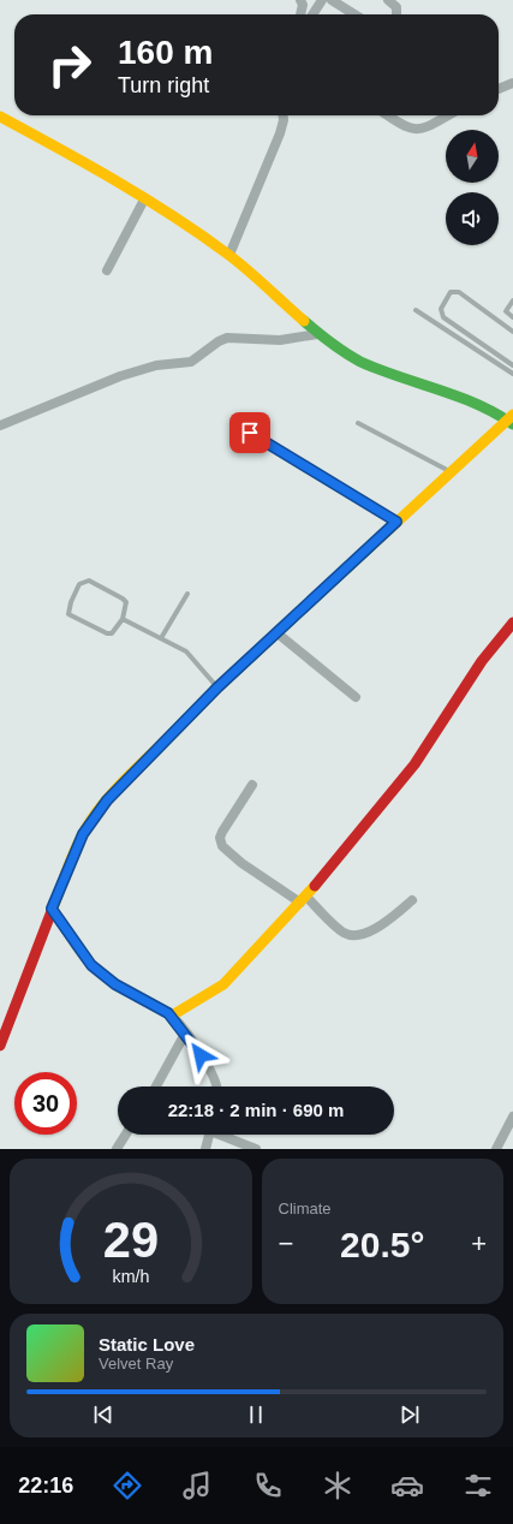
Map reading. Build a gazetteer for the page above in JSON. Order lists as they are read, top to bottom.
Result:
{
  "north": "top",
  "page": {
    "turn": ["160 m", "Turn right"],
    "limit": "30",
    "trip": "22:18 · 2 min · 690 m",
    "tile": "Climate",
    "heat": ["−", "20.5°", "+"],
    "song": ["Static Love", "Velvet Ray"],
    "tabs": "22:16",
    "gauge": ["29", "km/h"]
  }
}
